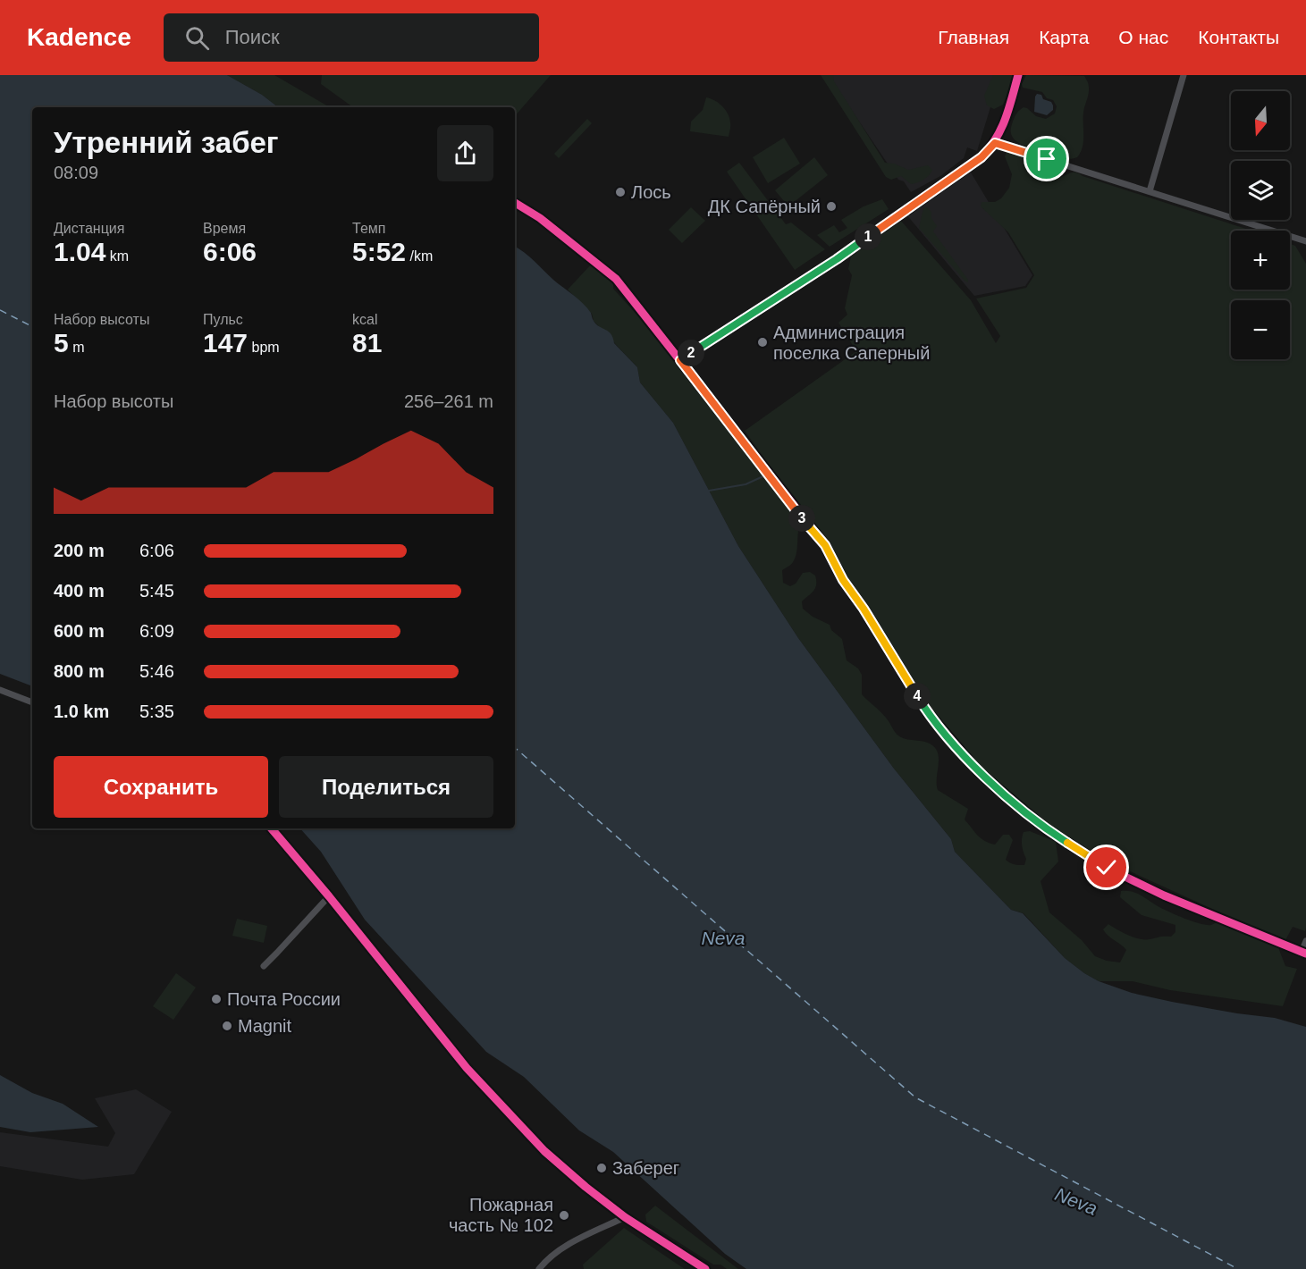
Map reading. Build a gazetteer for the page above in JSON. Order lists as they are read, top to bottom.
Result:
{
  "water": ["Neva"],
  "places": [
    "Лось",
    "ДК Сапёрный",
    "Администрация поселка Саперный",
    "Почта России",
    "Magnit",
    "Заберег",
    "Пожарная часть № 102"
  ],
  "north": "bottom",
  "page": {
    "header": "Kadence",
    "search": "Поиск",
    "nav": [
      "Главная",
      "Карта",
      "О нас",
      "Контакты"
    ],
    "map_buttons": ["+", "−"],
    "heading": ["Утренний забег", "08:09"],
    "stats": [
      ["Дистанция", "1.04 km"],
      ["Время", "6:06"],
      ["Темп", "5:52 /km"],
      ["Набор высоты", "5 m"],
      ["Пульс", "147 bpm"],
      ["kcal", "81"]
    ],
    "pins": [
      "1",
      "2",
      "3",
      "4"
    ],
    "chart": ["Набор высоты", "256–261 m"],
    "list": [
      {
        "name": "200 m",
        "note": "6:06"
      },
      {
        "name": "400 m",
        "note": "5:45"
      },
      {
        "name": "600 m",
        "note": "6:09"
      },
      {
        "name": "800 m",
        "note": "5:46"
      },
      {
        "name": "1.0 km",
        "note": "5:35"
      }
    ],
    "buttons": ["Сохранить", "Поделиться"]
  }
}
